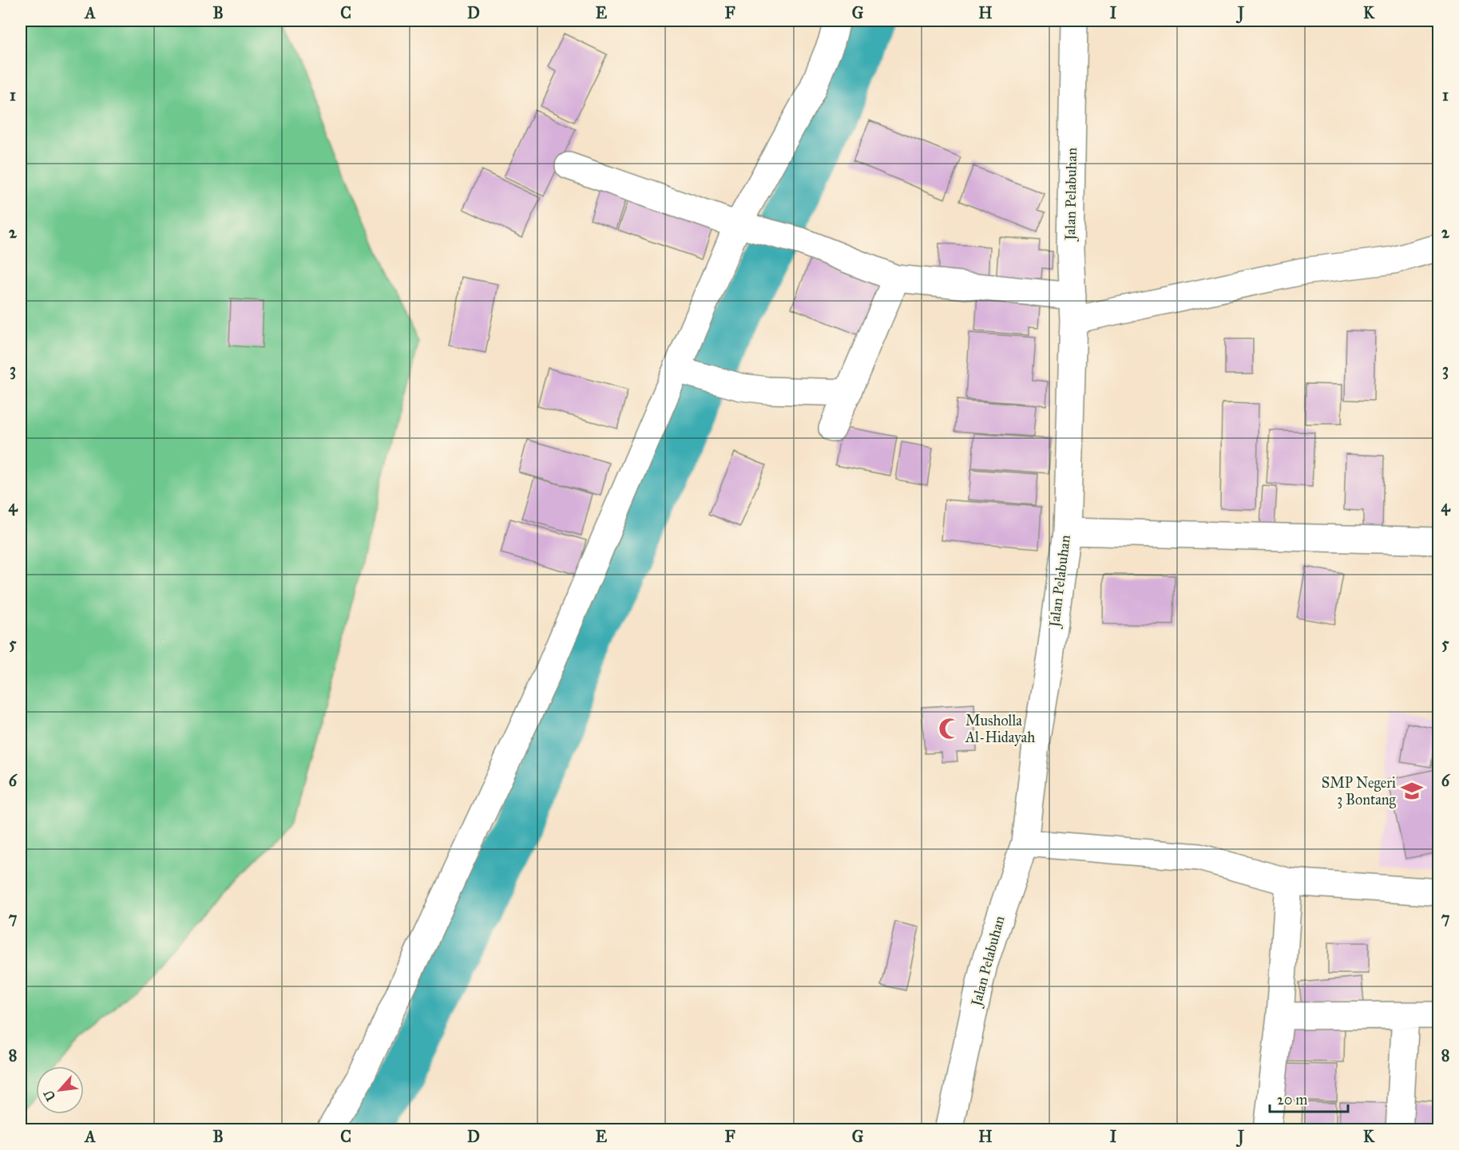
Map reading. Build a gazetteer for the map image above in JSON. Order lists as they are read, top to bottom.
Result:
{
  "streets": {
    "street": ["Jalan Pelabuhan"]
  },
  "places": {
    "mosque": ["Musholla Al-Hidayah"],
    "school or university": ["SMP Negeri 3 Bontang"]
  },
  "scale_bar": "20 m",
  "north": "bottom left",
  "grid": {
    "columns": [
      "A",
      "B",
      "C",
      "D",
      "E",
      "F",
      "G",
      "H",
      "I",
      "J",
      "K"
    ],
    "rows": [
      "1",
      "2",
      "3",
      "4",
      "5",
      "6",
      "7",
      "8"
    ]
  }
}
